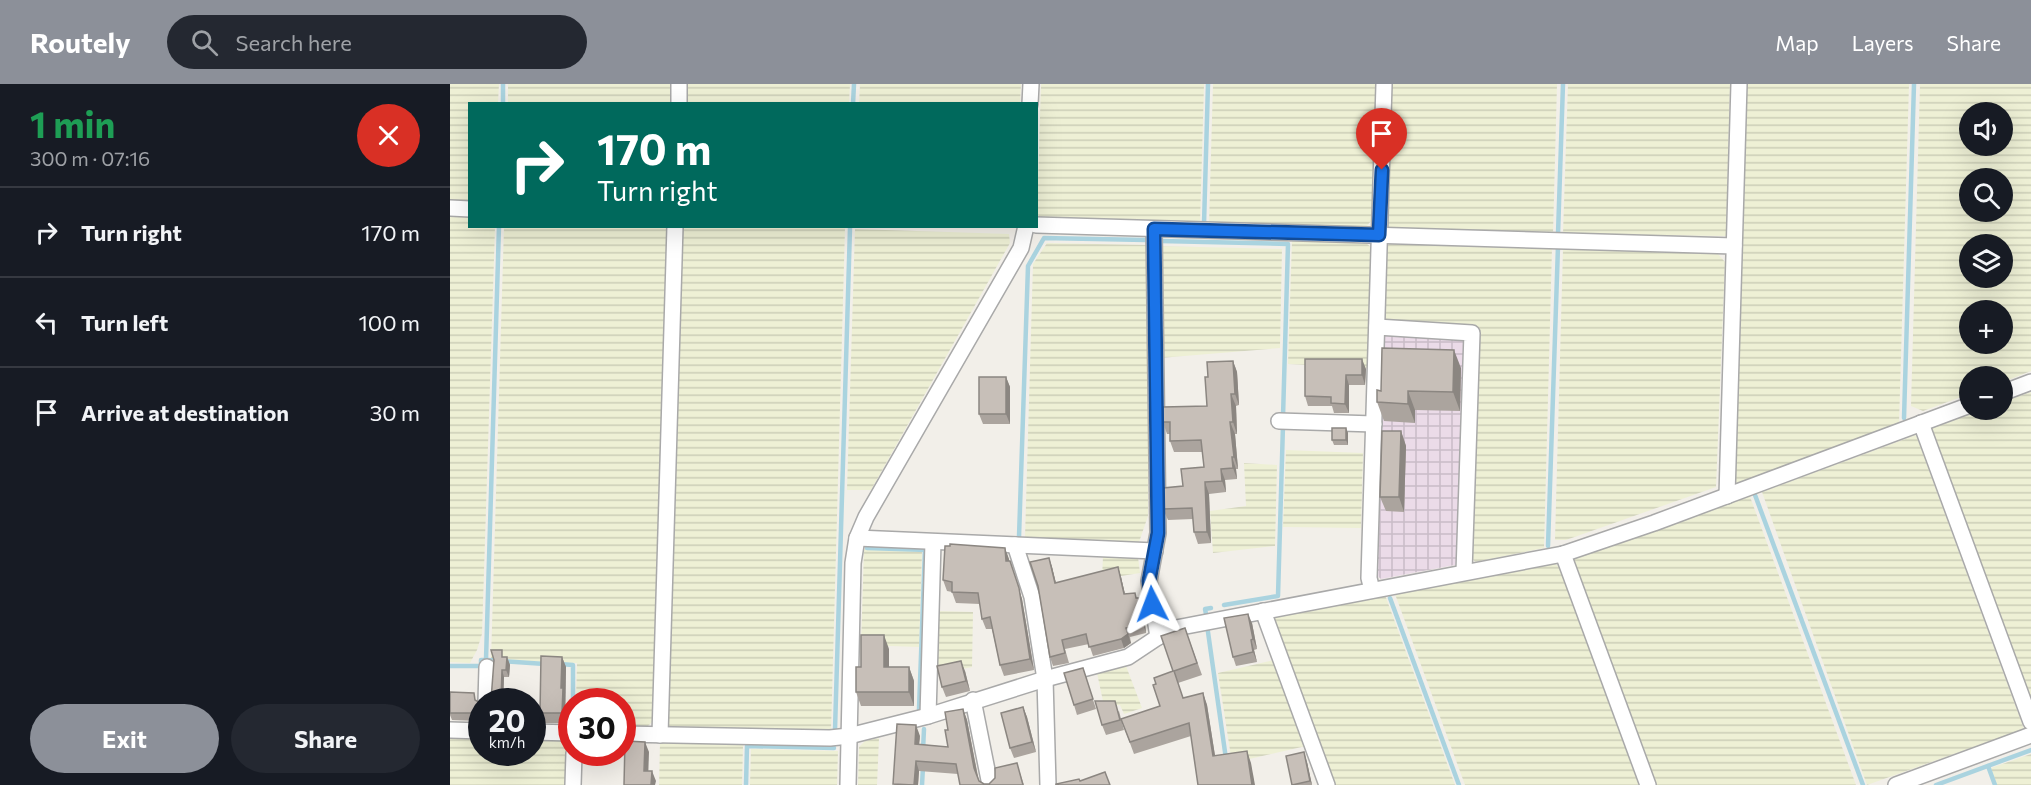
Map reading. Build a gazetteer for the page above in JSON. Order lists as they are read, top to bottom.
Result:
{
  "page": {
    "header": "Routely",
    "search": "Search here",
    "nav": ["Map", "Layers", "Share"],
    "heading": ["1 min", "300 m · 07:16"],
    "map_buttons": ["+", "−"],
    "turn": ["170 m", "Turn right"],
    "list": [
      {
        "name": "Turn right",
        "value": "170 m"
      },
      {
        "name": "Turn left",
        "value": "100 m"
      },
      {
        "name": "Arrive at destination",
        "value": "30 m"
      }
    ],
    "speed": "20 km/h",
    "limit": "30",
    "buttons": ["Exit", "Share"]
  }
}
